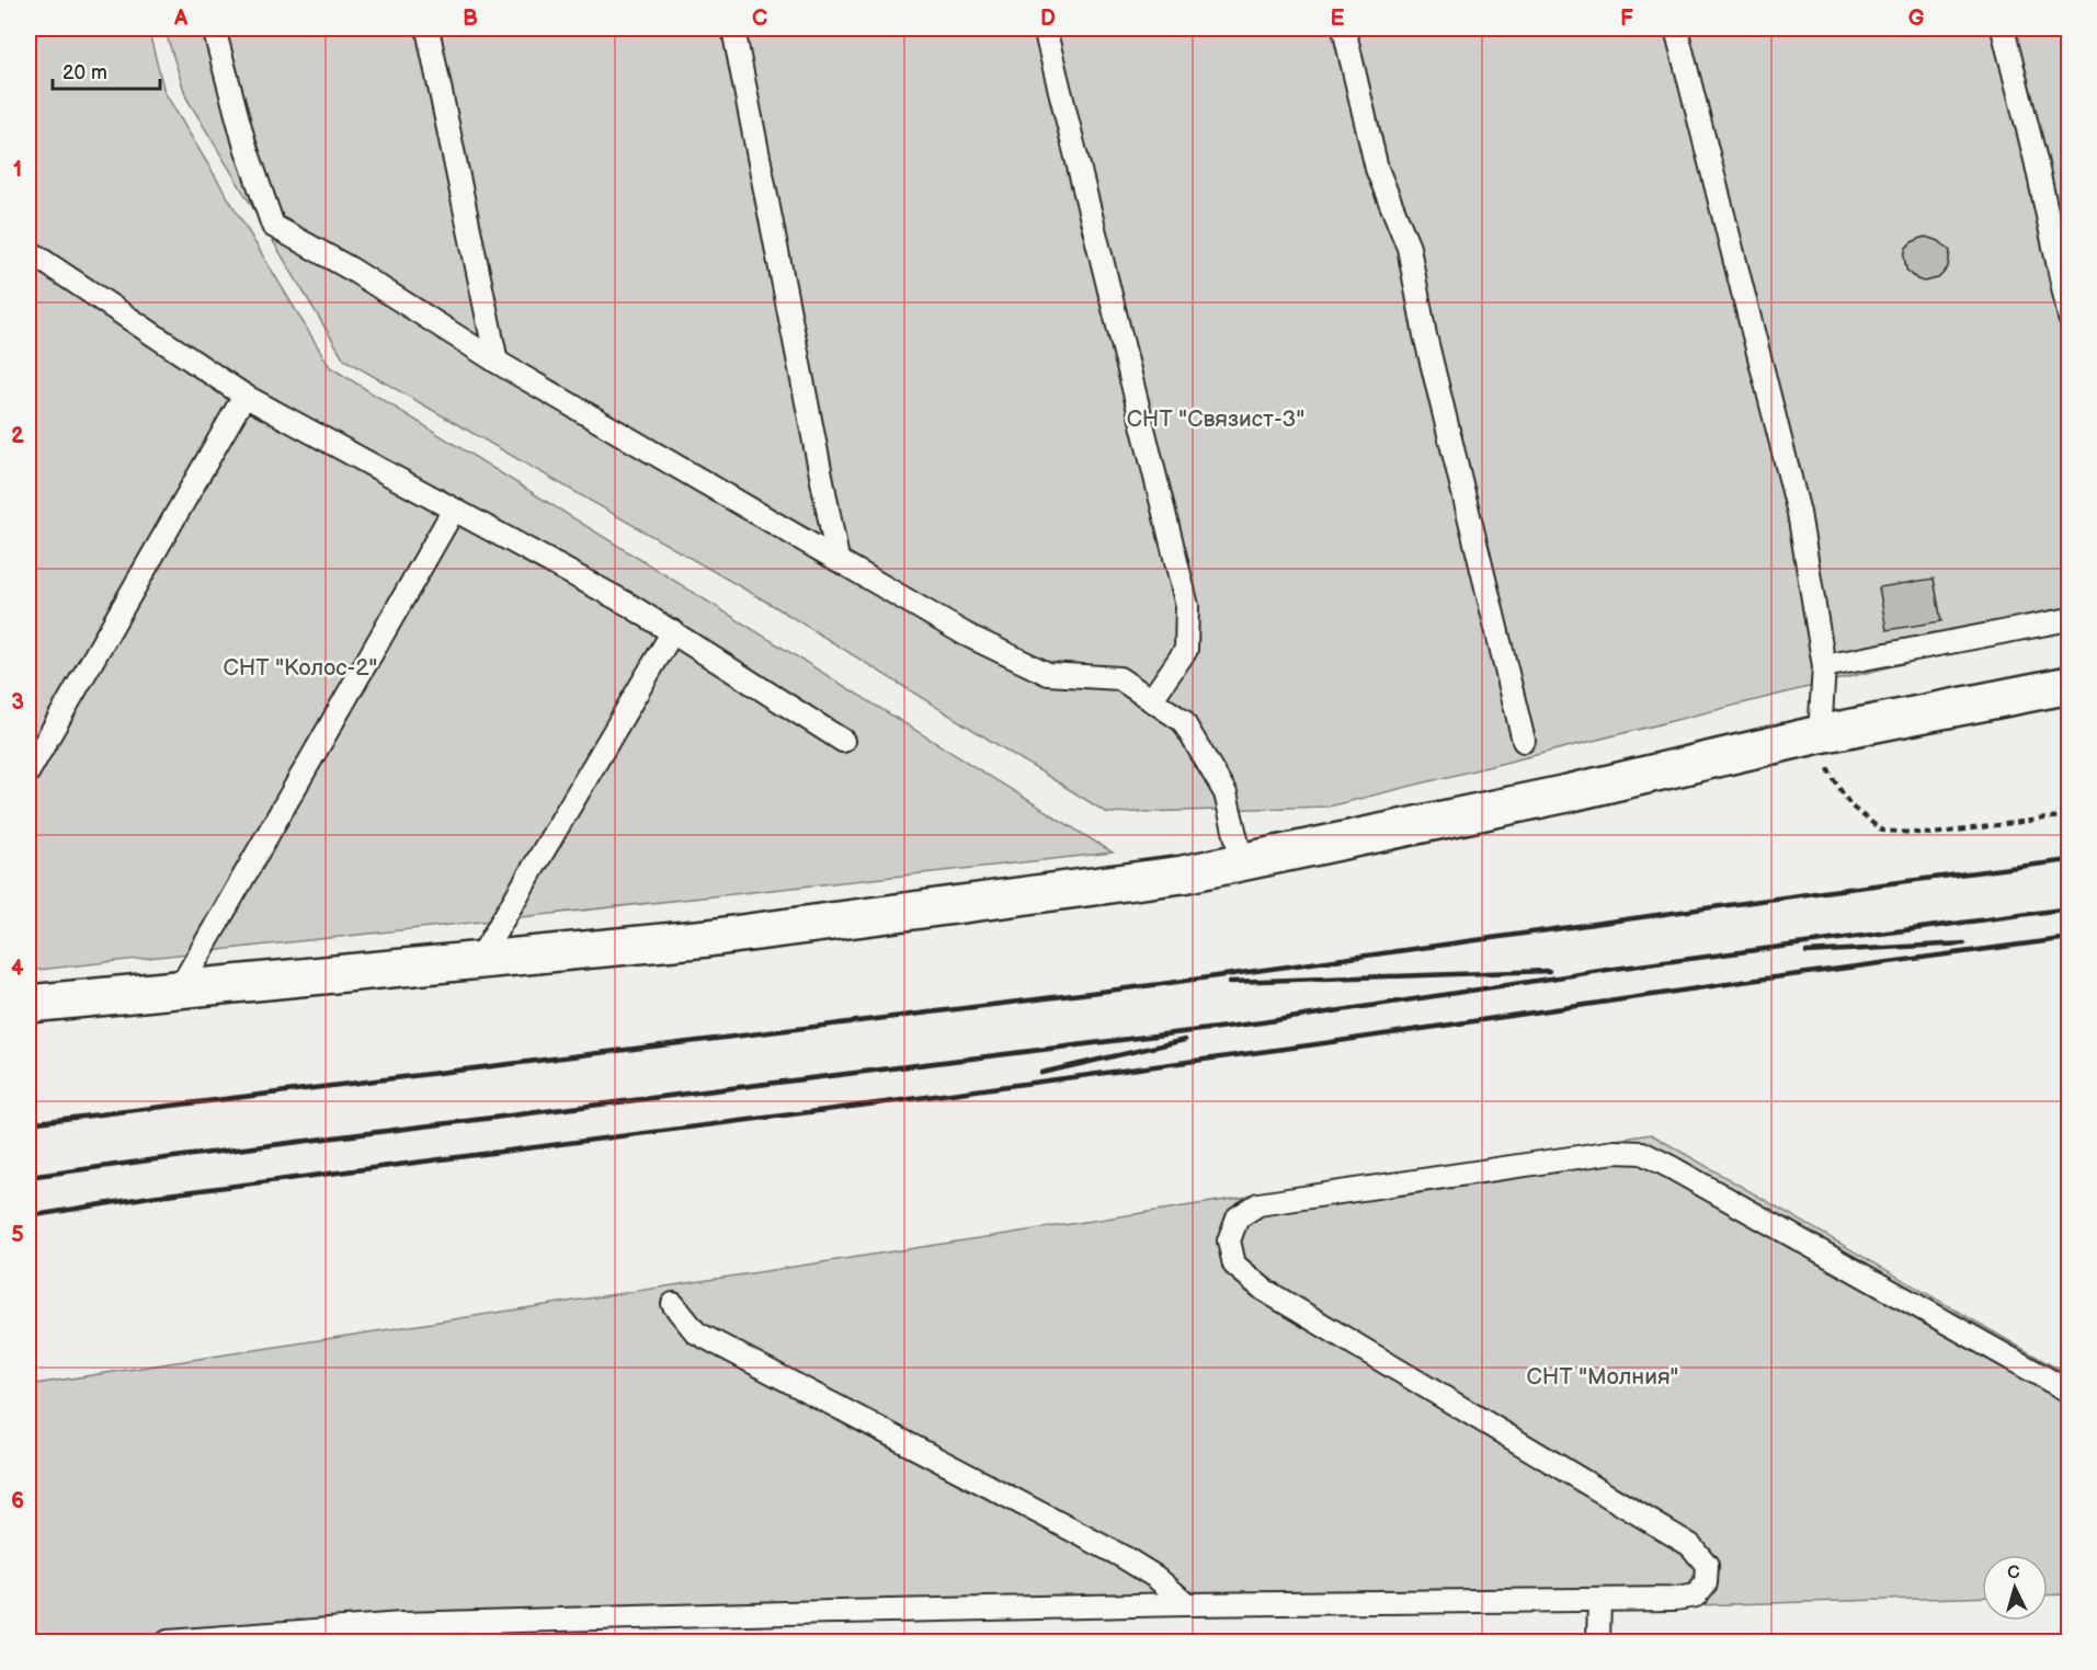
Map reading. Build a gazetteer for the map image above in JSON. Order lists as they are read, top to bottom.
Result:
{
  "parks": ["СНТ \"Связист-3\"", "СНТ \"Колос-2\"", "СНТ \"Молния\""],
  "scale_bar": "20 m",
  "north": "top",
  "grid": {
    "columns": [
      "A",
      "B",
      "C",
      "D",
      "E",
      "F",
      "G"
    ],
    "rows": [
      "1",
      "2",
      "3",
      "4",
      "5",
      "6"
    ]
  }
}
